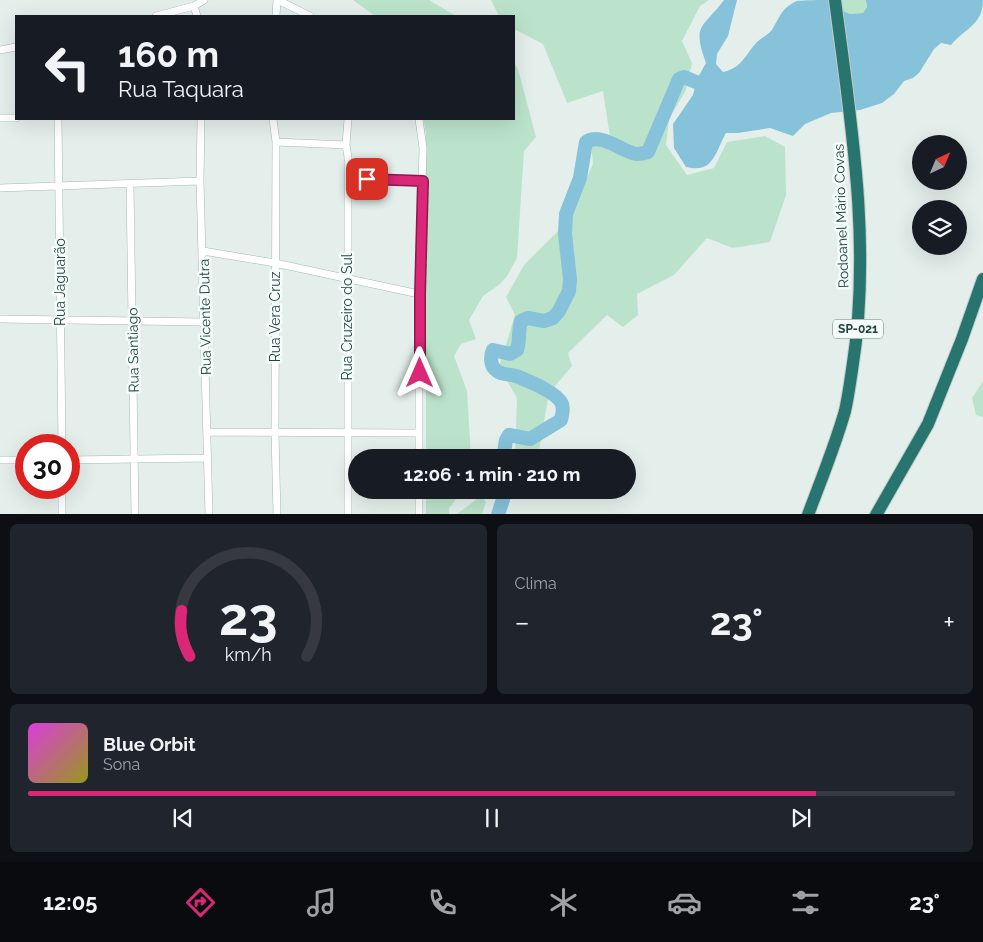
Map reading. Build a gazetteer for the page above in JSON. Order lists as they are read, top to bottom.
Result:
{
  "streets": {
    "highway": ["Rodoanel Mário Covas", "SP-021"],
    "street": [
      "Rua Jaguarão",
      "Rua Vicente Dutra",
      "Rua Vera Cruz",
      "Rua Cruzeiro do Sul",
      "Rua Santiago"
    ]
  },
  "north": "top right",
  "page": {
    "turn": ["160 m", "Rua Taquara"],
    "limit": "30",
    "trip": "12:06 · 1 min · 210 m",
    "tile": "Clima",
    "heat": ["−", "23°", "+"],
    "song": ["Blue Orbit", "Sona"],
    "tabs": ["12:05", "23°"],
    "gauge": ["23", "km/h"]
  }
}
